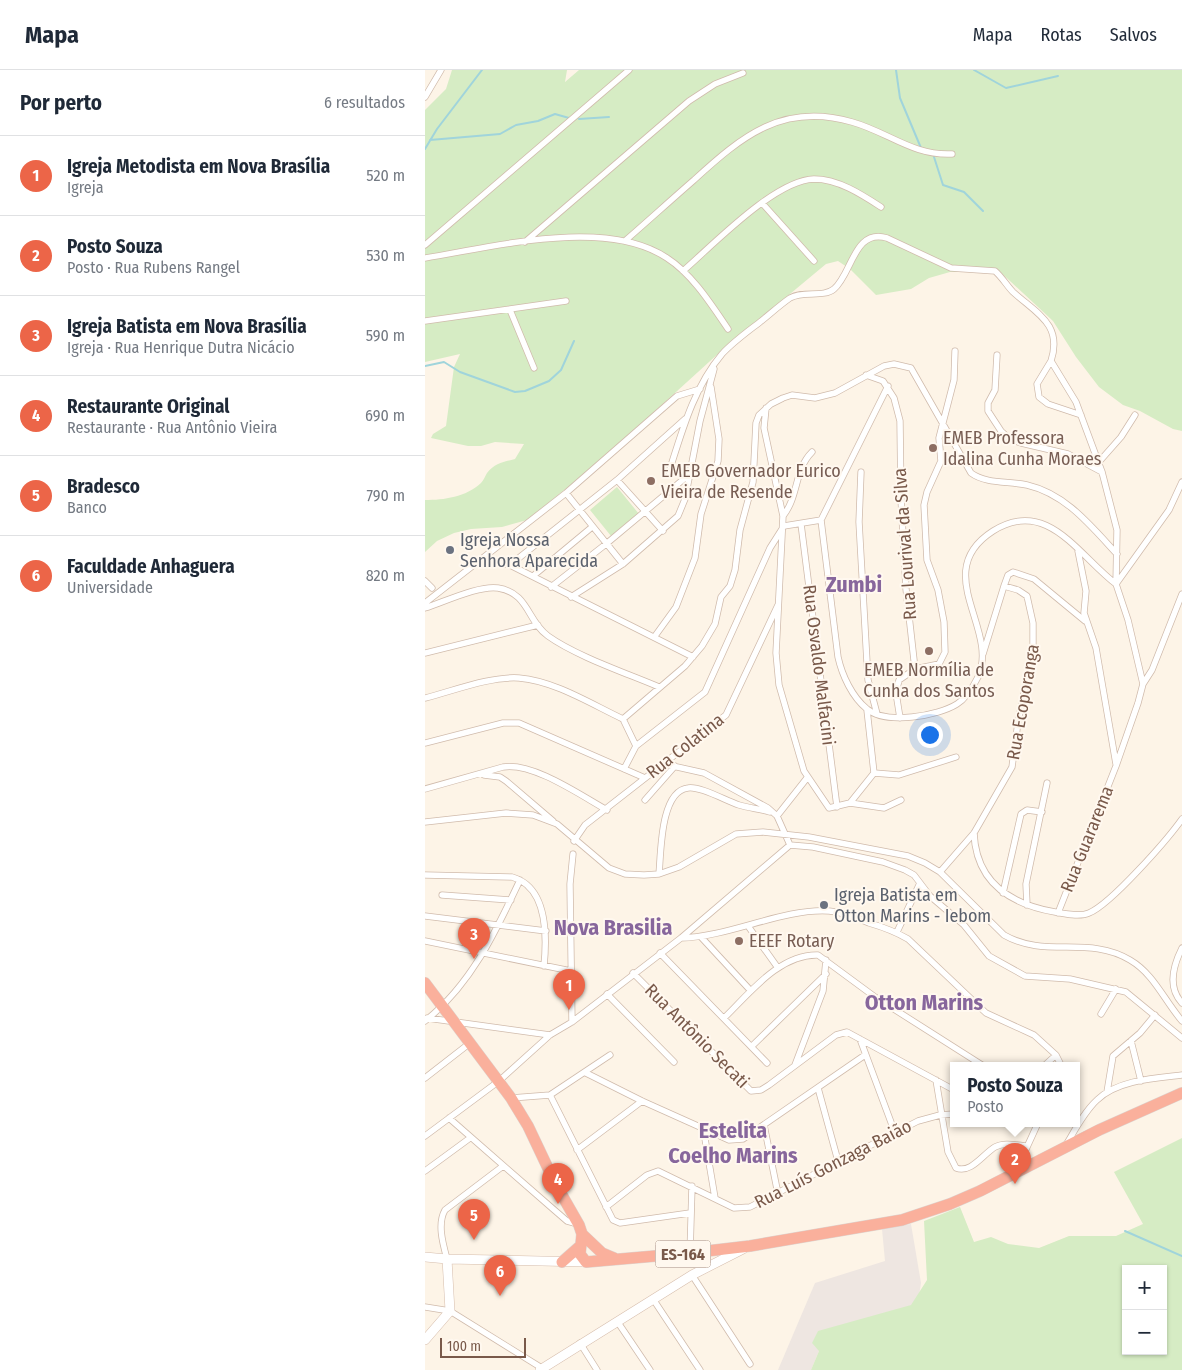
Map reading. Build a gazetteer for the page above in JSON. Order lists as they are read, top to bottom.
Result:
{
  "streets": {
    "highway": ["ES-164"],
    "street": [
      "Rua Lourival da Silva",
      "Rua Osvaldo Malfacini",
      "Rua Ecoporanga",
      "Rua Colatina",
      "Rua Guararema",
      "Rua Antônio Secati",
      "Rua Luís Gonzaga Baião"
    ]
  },
  "districts": [
    "Zumbi",
    "Nova Brasilia",
    "Otton Marins",
    "Estelita Coelho Marins"
  ],
  "places": [
    "EMEB Professora Idalina Cunha Moraes",
    "EMEB Governador Eurico Vieira de Resende",
    "Igreja Nossa Senhora Aparecida",
    "EMEB Normília de Cunha dos Santos",
    "Igreja Batista em Otton Marins - Iebom",
    "EEEF Rotary"
  ],
  "scale_bar": "100 m",
  "page": {
    "header": "Mapa",
    "nav": ["Mapa", "Rotas", "Salvos"],
    "heading": ["Por perto", "6 resultados"],
    "list": [
      {
        "mark": "1",
        "name": "Igreja Metodista em Nova Brasília",
        "note": "Igreja",
        "value": "520 m"
      },
      {
        "mark": "2",
        "name": "Posto Souza",
        "note": "Posto · Rua Rubens Rangel",
        "value": "530 m"
      },
      {
        "mark": "3",
        "name": "Igreja Batista em Nova Brasília",
        "note": "Igreja · Rua Henrique Dutra Nicácio",
        "value": "590 m"
      },
      {
        "mark": "4",
        "name": "Restaurante Original",
        "note": "Restaurante · Rua Antônio Vieira",
        "value": "690 m"
      },
      {
        "mark": "5",
        "name": "Bradesco",
        "note": "Banco",
        "value": "790 m"
      },
      {
        "mark": "6",
        "name": "Faculdade Anhaguera",
        "note": "Universidade",
        "value": "820 m"
      }
    ],
    "pins": [
      "3",
      "1",
      "2",
      "4",
      "5",
      "6"
    ],
    "popup": ["Posto Souza", "Posto"],
    "map_buttons": ["+", "−"],
    "scale": "100 m"
  }
}
